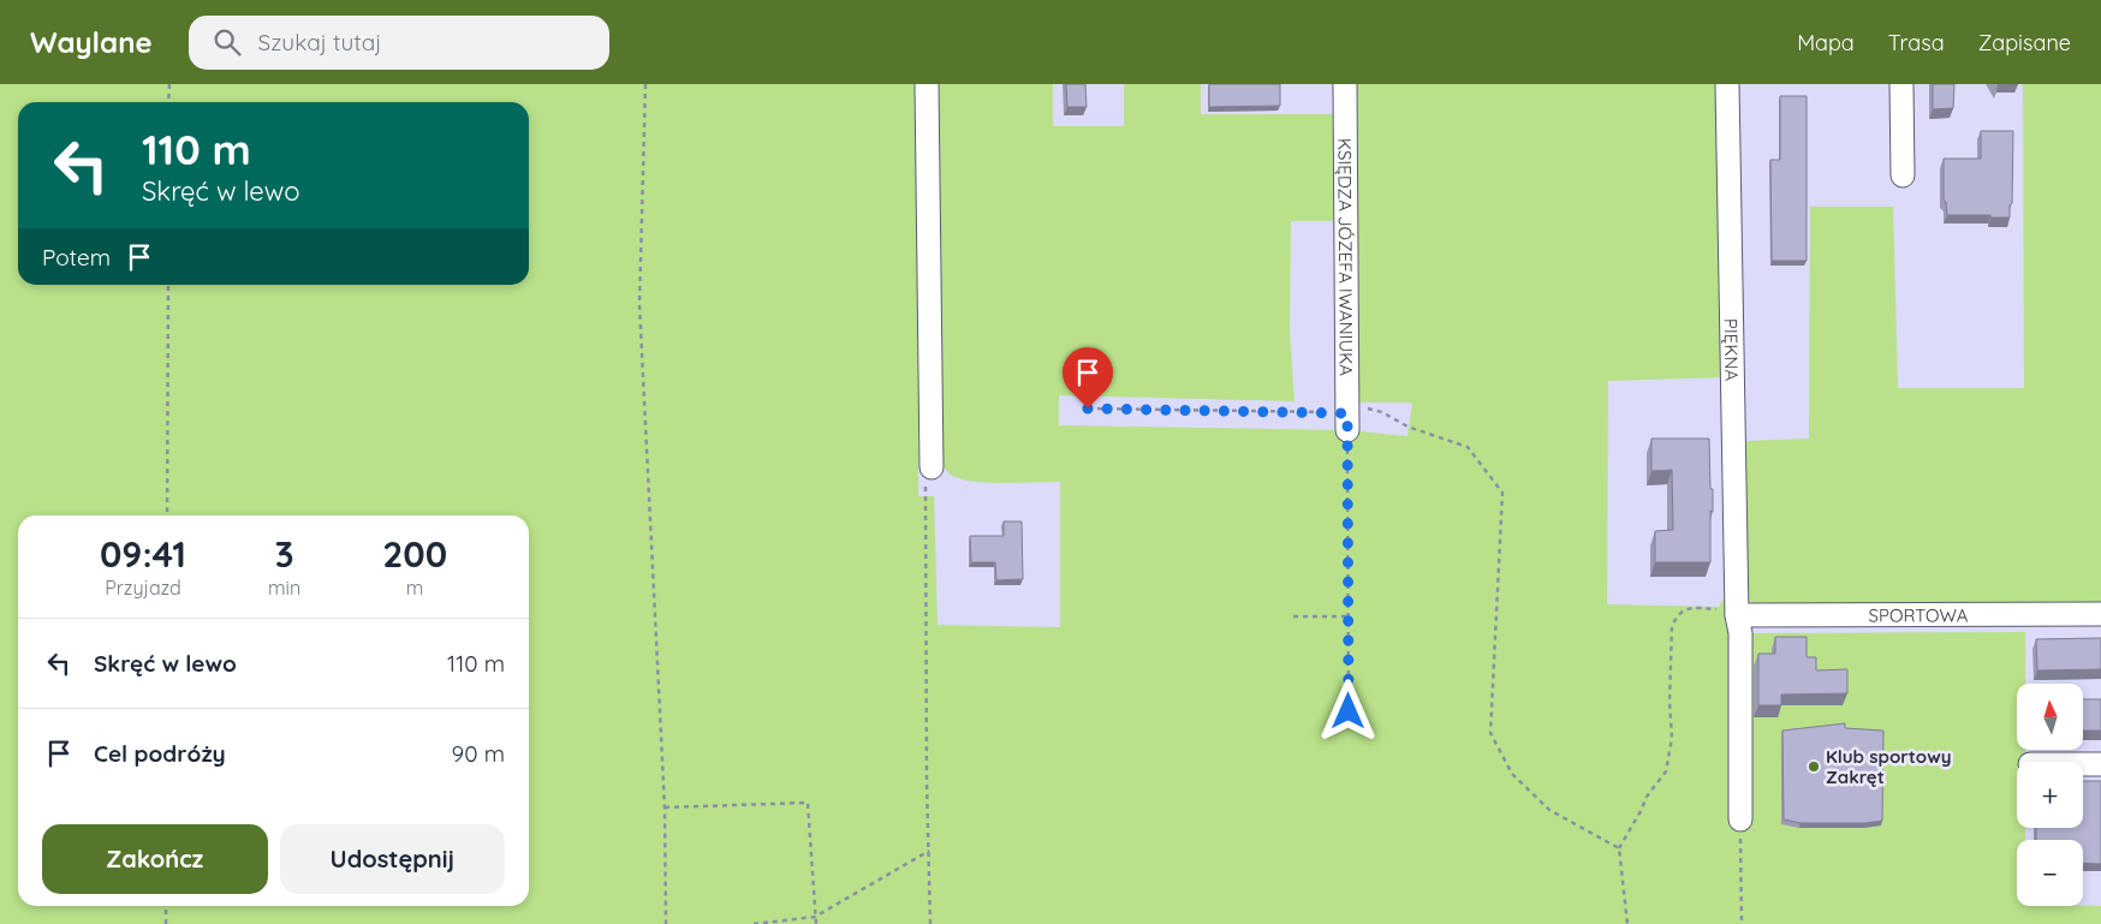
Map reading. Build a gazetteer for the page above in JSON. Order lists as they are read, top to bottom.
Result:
{
  "streets": {
    "street": ["KSIĘDZA JÓZEFA IWANIUKA", "PIĘKNA", "SPORTOWA"]
  },
  "crossings": [
    ["PIĘKNA", "SPORTOWA"]
  ],
  "places": ["Klub sportowy Zakręt"],
  "north": "top",
  "page": {
    "header": "Waylane",
    "search": "Szukaj tutaj",
    "nav": ["Mapa", "Trasa", "Zapisane"],
    "turn": ["110 m", "Skręć w lewo"],
    "then": "Potem",
    "eta": [
      "09:41",
      "Przyjazd",
      "3",
      "min",
      "200",
      "m"
    ],
    "list": [
      {
        "name": "Skręć w lewo",
        "value": "110 m"
      },
      {
        "name": "Cel podróży",
        "value": "90 m"
      }
    ],
    "map_buttons": ["+", "−"],
    "buttons": ["Zakończ", "Udostępnij"]
  }
}
